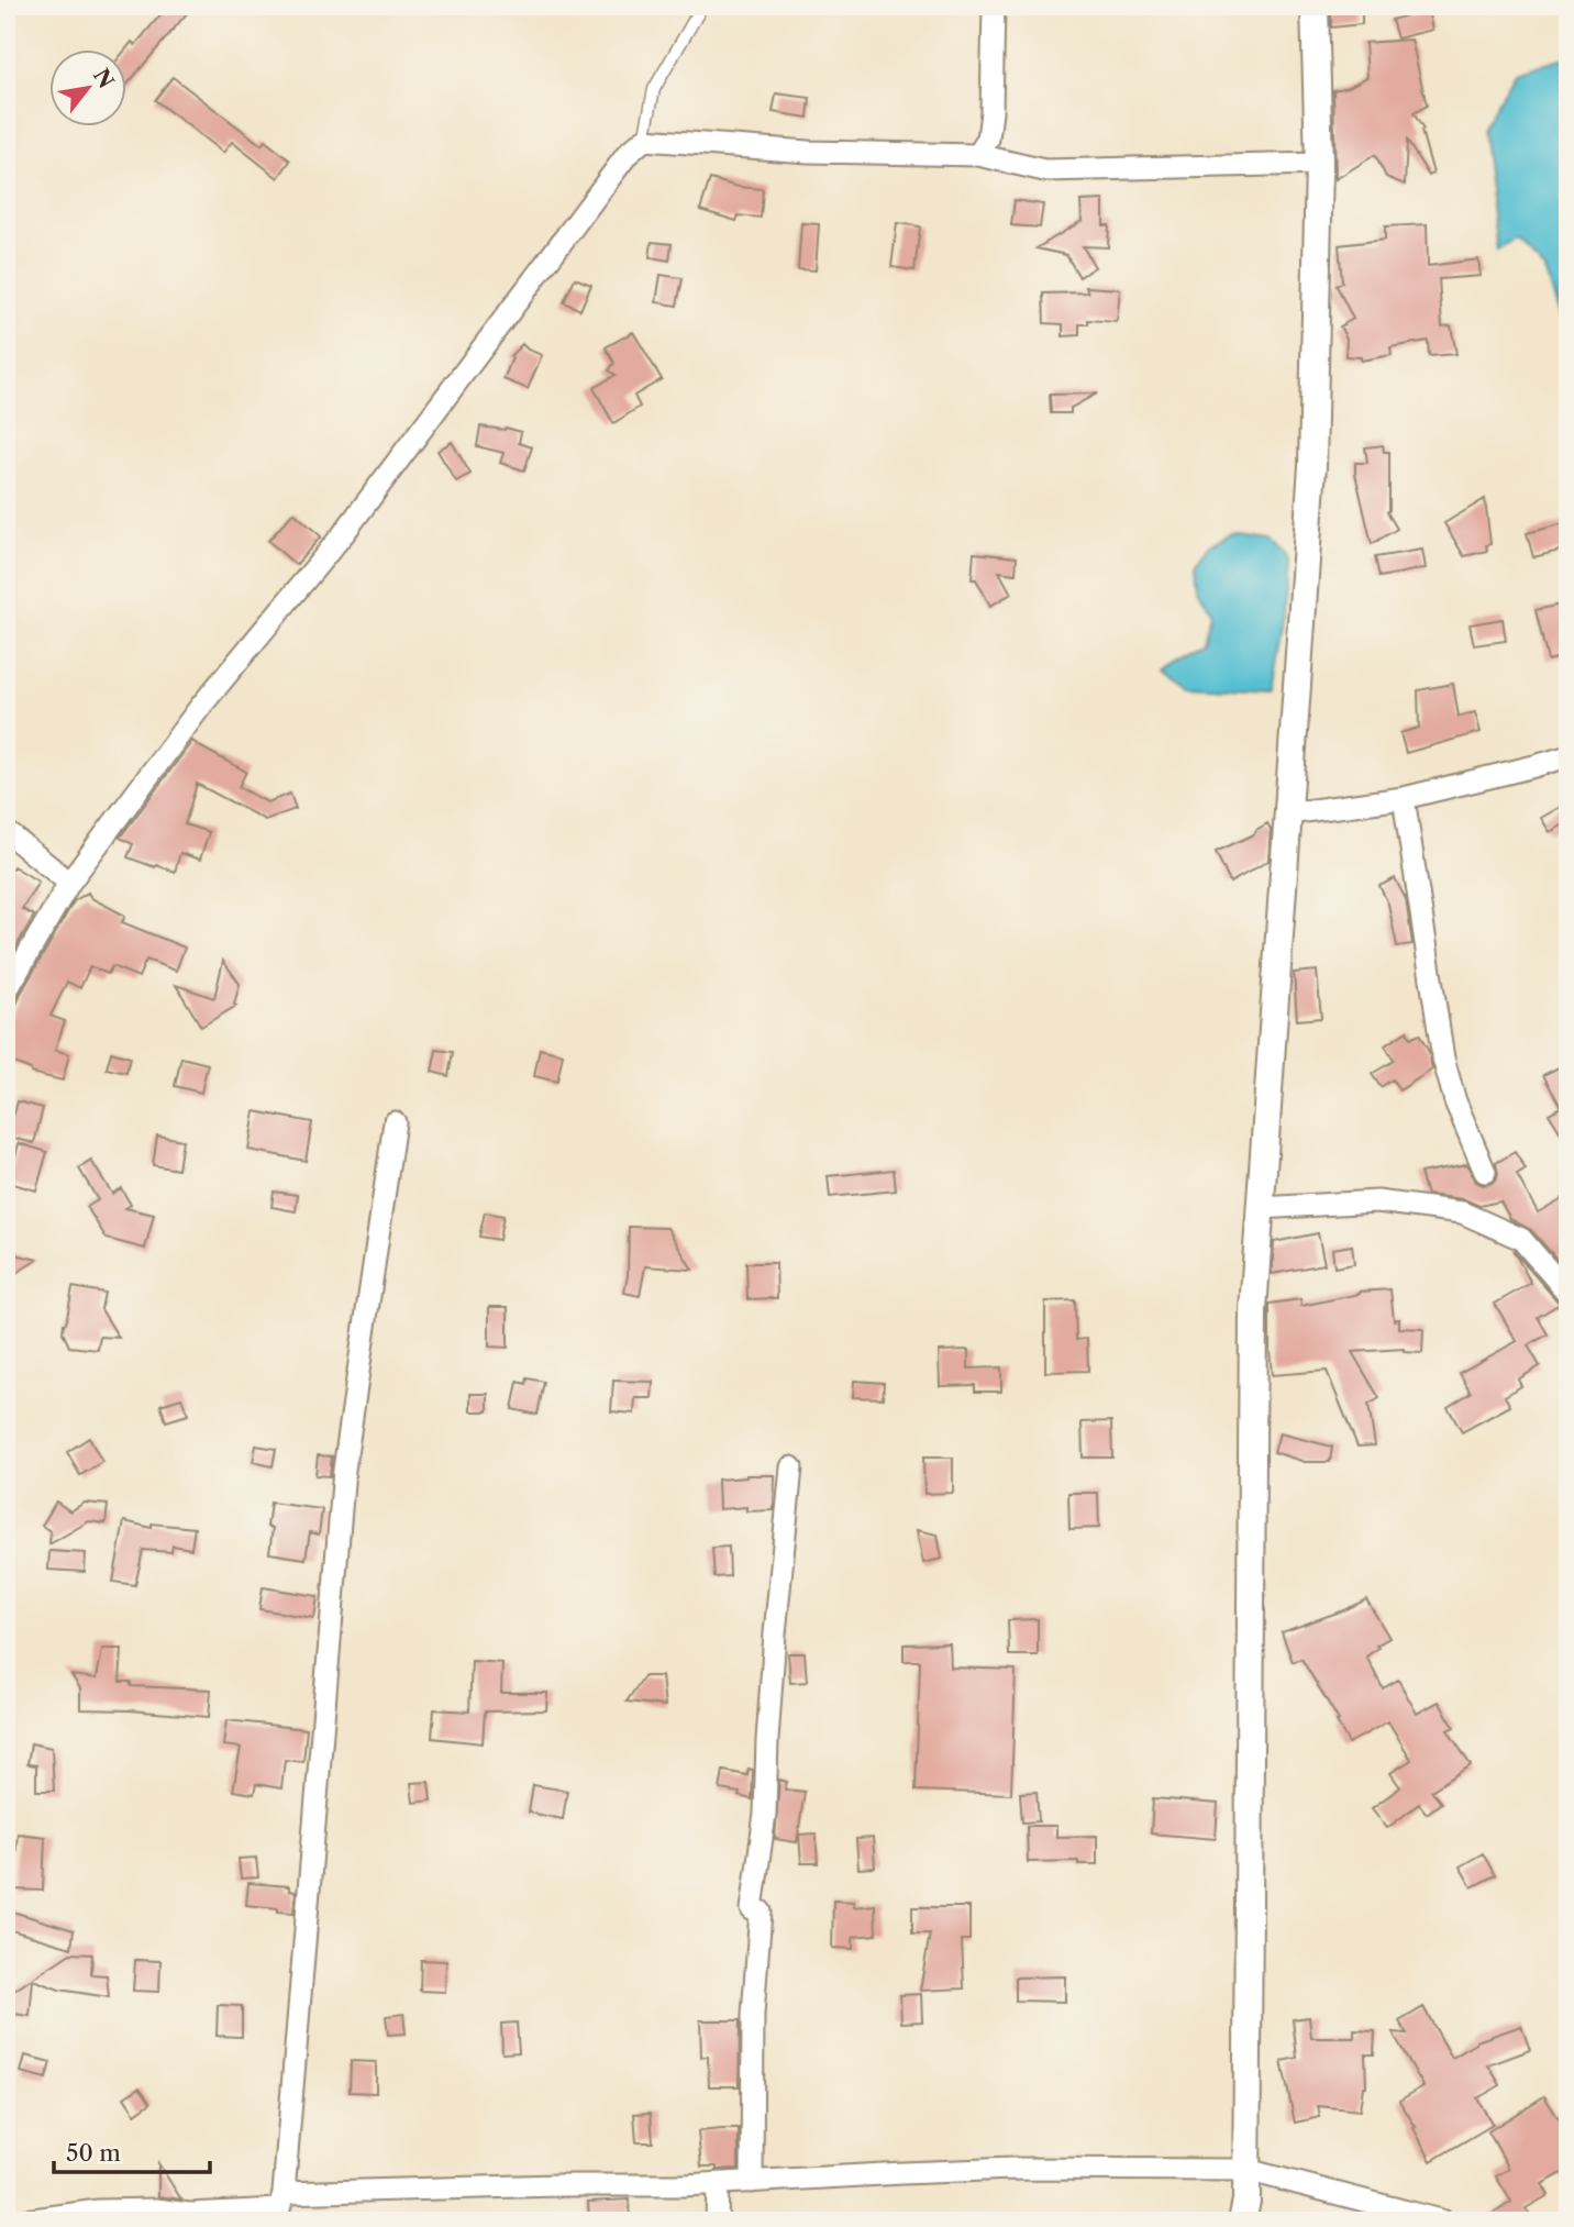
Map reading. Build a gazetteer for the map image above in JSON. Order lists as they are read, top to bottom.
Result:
{
  "scale_bar": "50 m",
  "north": "top right"
}
